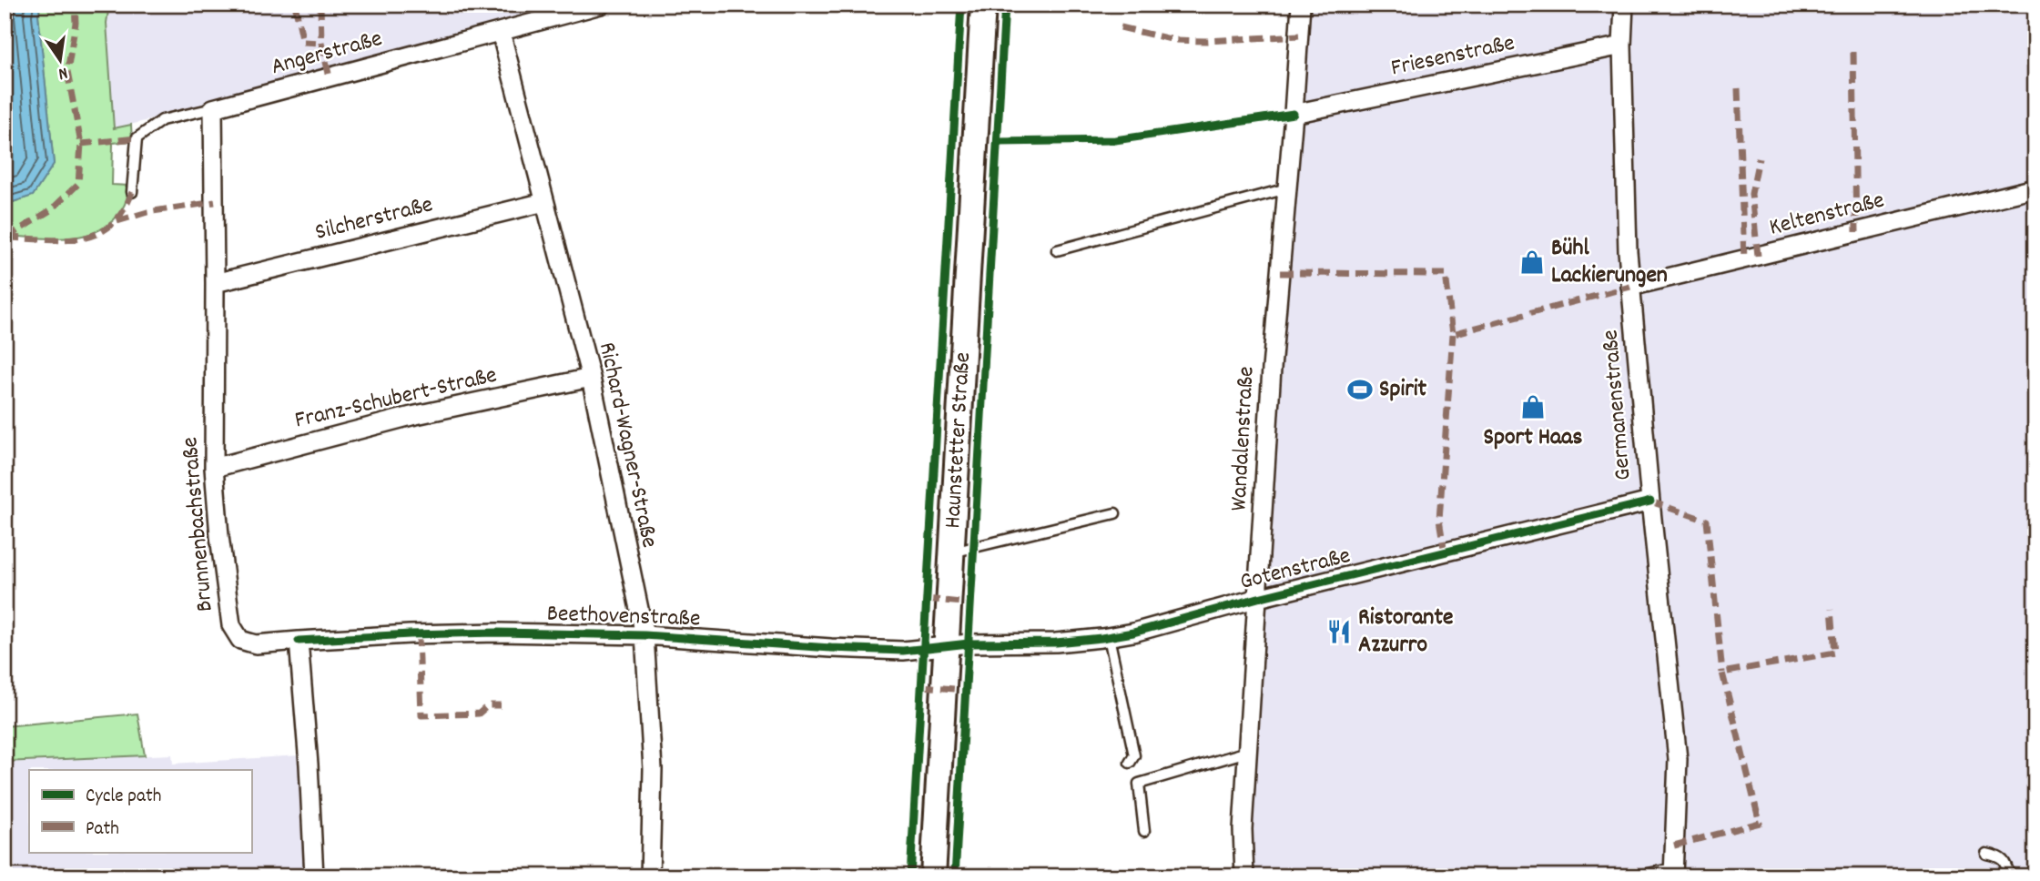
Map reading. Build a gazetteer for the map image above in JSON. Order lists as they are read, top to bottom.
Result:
{
  "streets": {
    "main road": ["Haunstetter Straße"],
    "street": [
      "Angerstraße",
      "Friesenstraße",
      "Keltenstraße",
      "Silcherstraße",
      "Franz-Schubert-Straße",
      "Germanenstraße",
      "Wandalenstraße",
      "Richard-Wagner-Straße",
      "Brunnenbachstraße",
      "Gotenstraße",
      "Beethovenstraße"
    ]
  },
  "crossings": [
    ["Angerstraße", "Richard-Wagner-Straße"],
    ["Angerstraße", "Brunnenbachstraße"],
    ["Friesenstraße", "Germanenstraße"],
    ["Friesenstraße", "Wandalenstraße"],
    ["Keltenstraße", "Germanenstraße"],
    ["Silcherstraße", "Richard-Wagner-Straße"],
    ["Silcherstraße", "Brunnenbachstraße"],
    ["Franz-Schubert-Straße", "Richard-Wagner-Straße"],
    ["Franz-Schubert-Straße", "Brunnenbachstraße"],
    ["Germanenstraße", "Gotenstraße"],
    ["Wandalenstraße", "Gotenstraße"],
    ["Haunstetter Straße", "Gotenstraße"],
    ["Haunstetter Straße", "Beethovenstraße"],
    ["Richard-Wagner-Straße", "Beethovenstraße"],
    ["Brunnenbachstraße", "Beethovenstraße"],
    ["Gotenstraße", "Beethovenstraße"]
  ],
  "places": {
    "shop": ["Bühl Lackierungen", "Sport Haas"],
    "sports": ["Spirit"],
    "restaurant": ["Ristorante Azzurro"]
  },
  "legend": ["Cycle path", "Path"],
  "north": "bottom"
}
